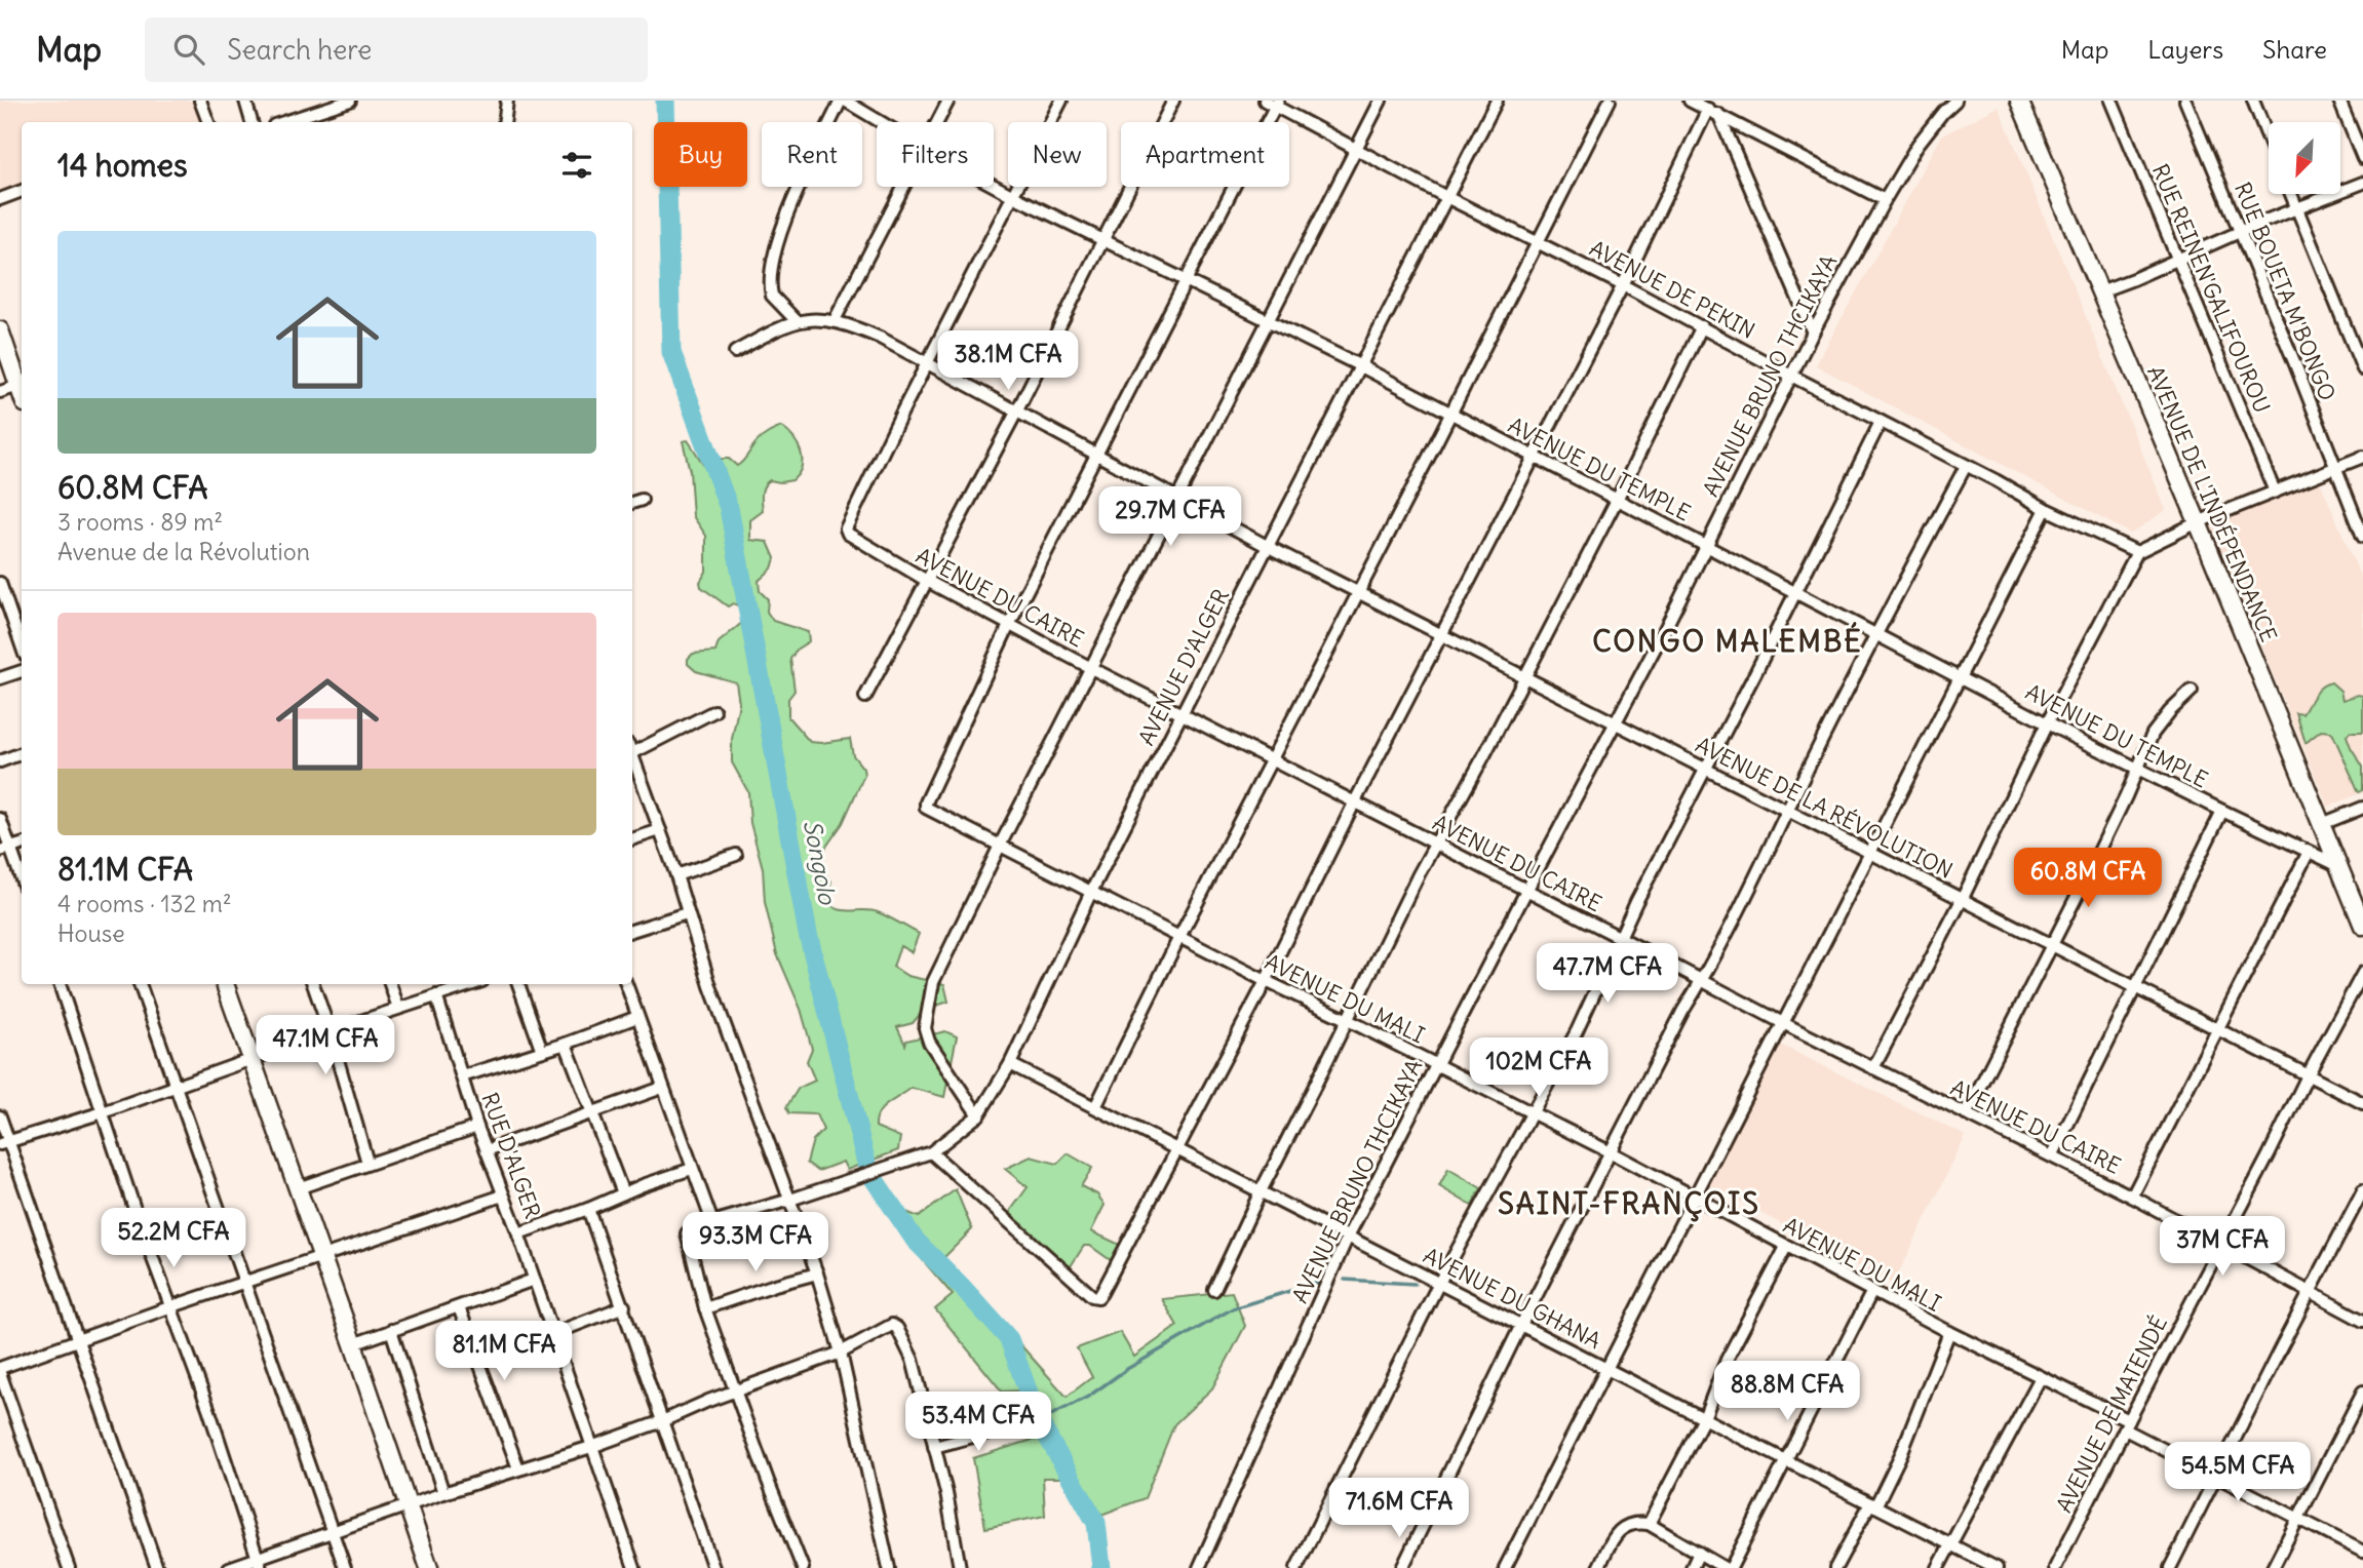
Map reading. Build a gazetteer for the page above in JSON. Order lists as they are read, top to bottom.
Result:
{
  "streets": {
    "street": [
      "RUE REINEN'GALIFOUROU",
      "AVENUE DE PEKIN",
      "RUE BOUETA M'BONGO",
      "AVENUE BRUNO THCIKAYA",
      "AVENUE DU TEMPLE",
      "AVENUE DE L'INDÉPENDANCE",
      "AVENUE DU CAIRE",
      "AVENUE D'ALGER",
      "AVENUE DE LA RÉVOLUTION",
      "AVENUE DU MALI",
      "RUE D'ALGER",
      "AVENUE DU GHANA",
      "AVENUE DE MATENDÉ"
    ]
  },
  "crossings": [
    ["AVENUE DE PEKIN", "AVENUE BRUNO THCIKAYA"],
    ["AVENUE DE PEKIN", "AVENUE D'ALGER"],
    ["AVENUE BRUNO THCIKAYA", "AVENUE DU TEMPLE"],
    ["AVENUE BRUNO THCIKAYA", "AVENUE DU CAIRE"],
    ["AVENUE BRUNO THCIKAYA", "AVENUE DE LA RÉVOLUTION"],
    ["AVENUE BRUNO THCIKAYA", "AVENUE DU MALI"],
    ["AVENUE BRUNO THCIKAYA", "AVENUE DU GHANA"],
    ["AVENUE DU TEMPLE", "AVENUE DE L'INDÉPENDANCE"],
    ["AVENUE DU TEMPLE", "AVENUE D'ALGER"],
    ["AVENUE DU CAIRE", "AVENUE D'ALGER"],
    ["AVENUE DU CAIRE", "AVENUE DE LA RÉVOLUTION"],
    ["AVENUE DU CAIRE", "AVENUE DU MALI"],
    ["AVENUE DU CAIRE", "AVENUE DE MATENDÉ"],
    ["AVENUE D'ALGER", "AVENUE DE LA RÉVOLUTION"],
    ["AVENUE D'ALGER", "AVENUE DU MALI"],
    ["AVENUE D'ALGER", "AVENUE DU GHANA"],
    ["AVENUE DE LA RÉVOLUTION", "AVENUE DE MATENDÉ"],
    ["AVENUE DU MALI", "AVENUE DE MATENDÉ"]
  ],
  "districts": ["CONGO MALEMBÉ", "SAINT-FRANÇOIS"],
  "water": ["Songolo"],
  "north": "bottom left",
  "page": {
    "header": "Map",
    "search": "Search here",
    "nav": ["Map", "Layers", "Share"],
    "chip": [
      "Buy",
      "Rent",
      "Filters",
      "New",
      "Apartment"
    ],
    "heading": "14 homes",
    "list": [
      {
        "name": "60.8M CFA",
        "note": "3 rooms · 89 m² · Avenue de la Révolution"
      },
      {
        "name": "81.1M CFA",
        "note": "4 rooms · 132 m² · House"
      }
    ],
    "price": [
      "38.1M CFA",
      "29.7M CFA",
      "60.8M CFA",
      "47.7M CFA",
      "47.1M CFA",
      "102M CFA",
      "52.2M CFA",
      "93.3M CFA",
      "37M CFA",
      "81.1M CFA",
      "88.8M CFA",
      "53.4M CFA",
      "54.5M CFA",
      "71.6M CFA"
    ]
  }
}
